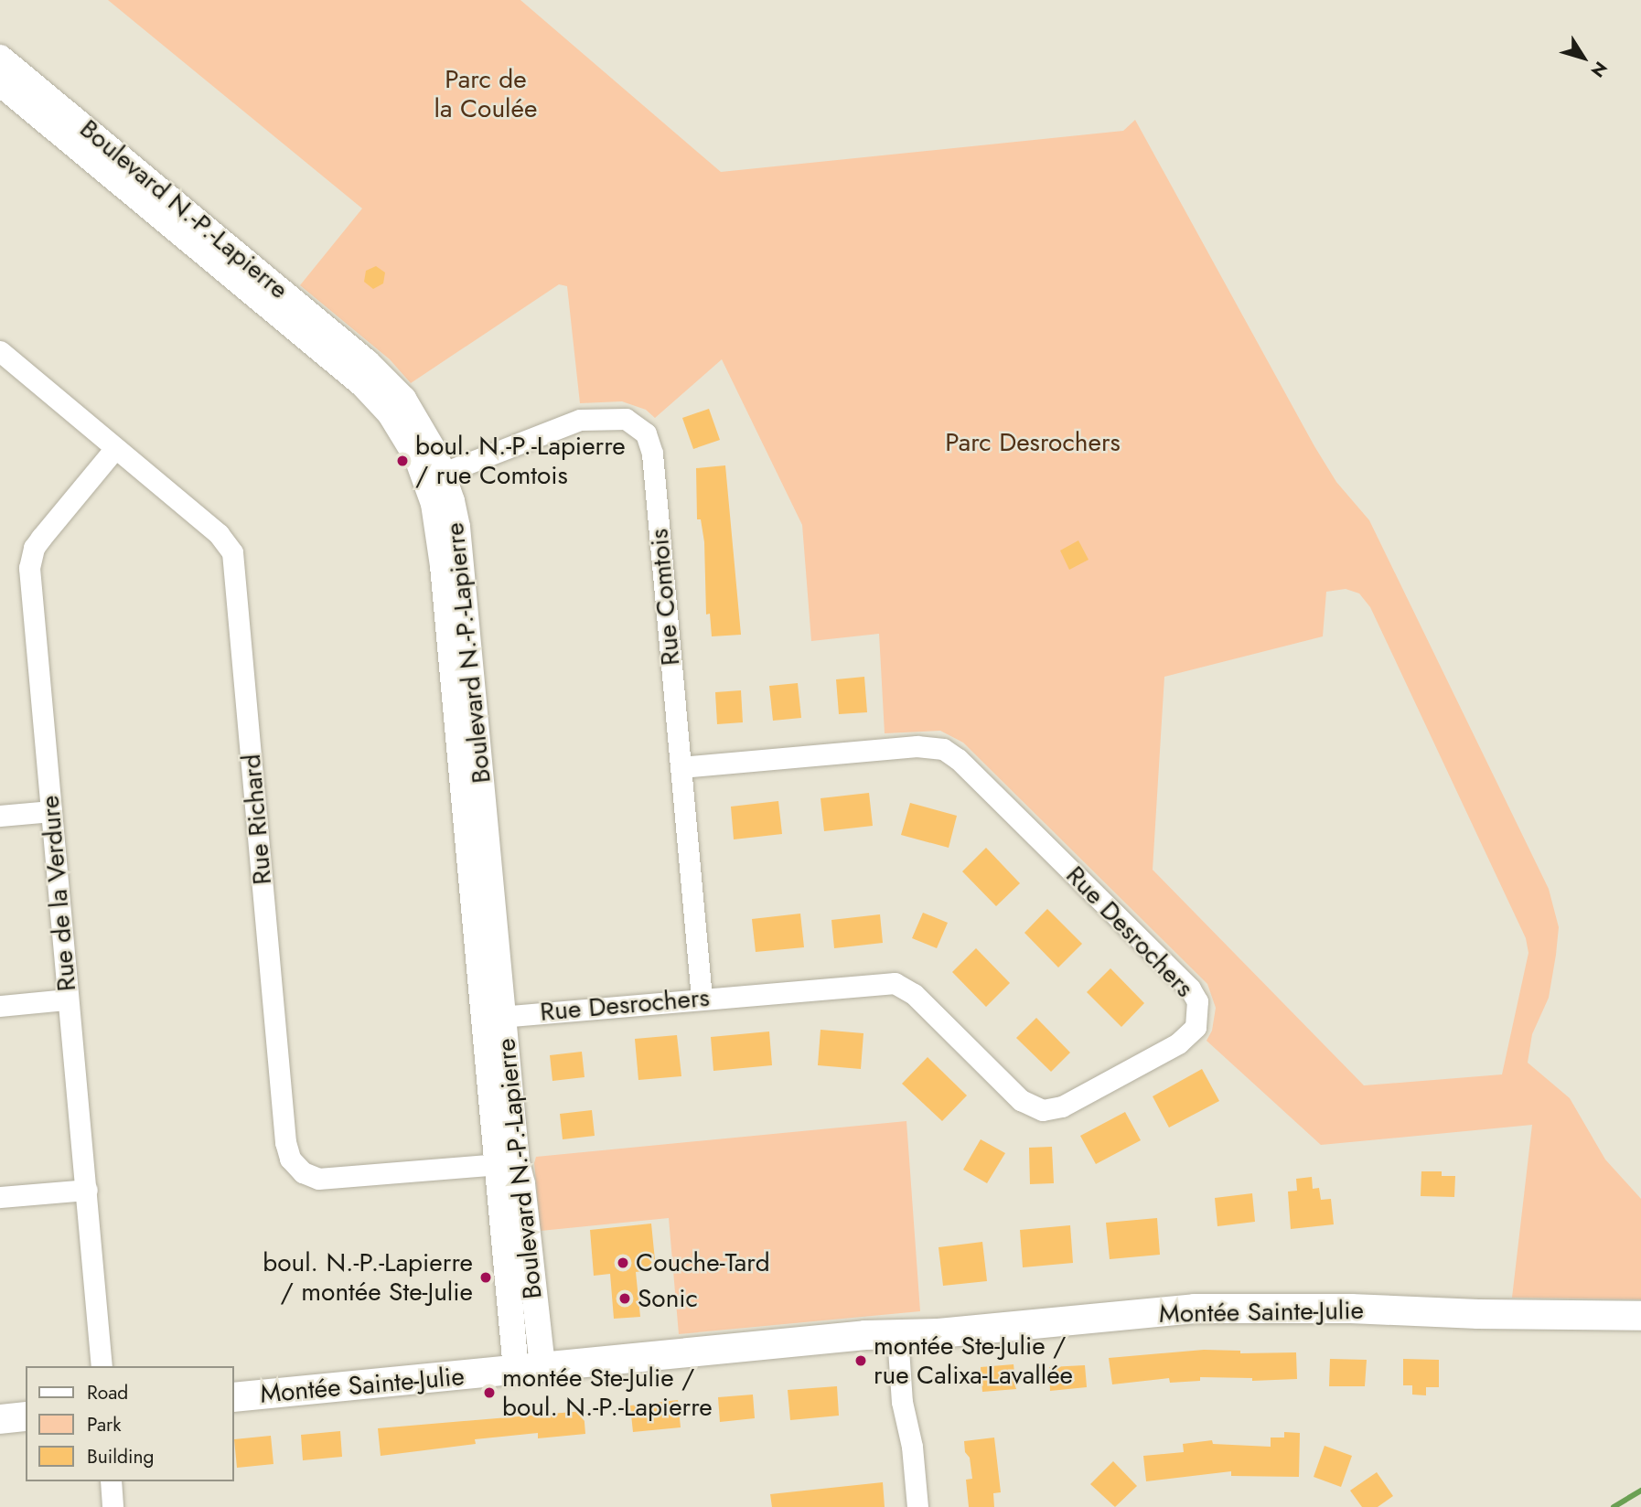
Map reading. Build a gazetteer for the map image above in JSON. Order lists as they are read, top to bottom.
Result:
{
  "streets": {
    "main road": ["Montée Sainte-Julie"],
    "street": [
      "Boulevard N.-P.-Lapierre",
      "Rue Comtois",
      "Rue Richard",
      "Rue de la Verdure",
      "Rue Desrochers"
    ]
  },
  "crossings": [
    ["Boulevard N.-P.-Lapierre", "Rue Comtois"],
    ["Boulevard N.-P.-Lapierre", "Rue Richard"],
    ["Boulevard N.-P.-Lapierre", "Rue Desrochers"],
    ["Boulevard N.-P.-Lapierre", "Montée Sainte-Julie"],
    ["Rue Comtois", "Rue Desrochers"],
    ["Rue Richard", "Rue de la Verdure"]
  ],
  "parks": ["Parc de la Coulée", "Parc Desrochers"],
  "places": [
    "boul. N.-P.-Lapierre / rue Comtois",
    "Couche-Tard",
    "boul. N.-P.-Lapierre / montée Ste-Julie",
    "Sonic",
    "montée Ste-Julie / rue Calixa-Lavallée",
    "montée Ste-Julie / boul. N.-P.-Lapierre"
  ],
  "legend": ["Road", "Park", "Building"],
  "north": "bottom right"
}
